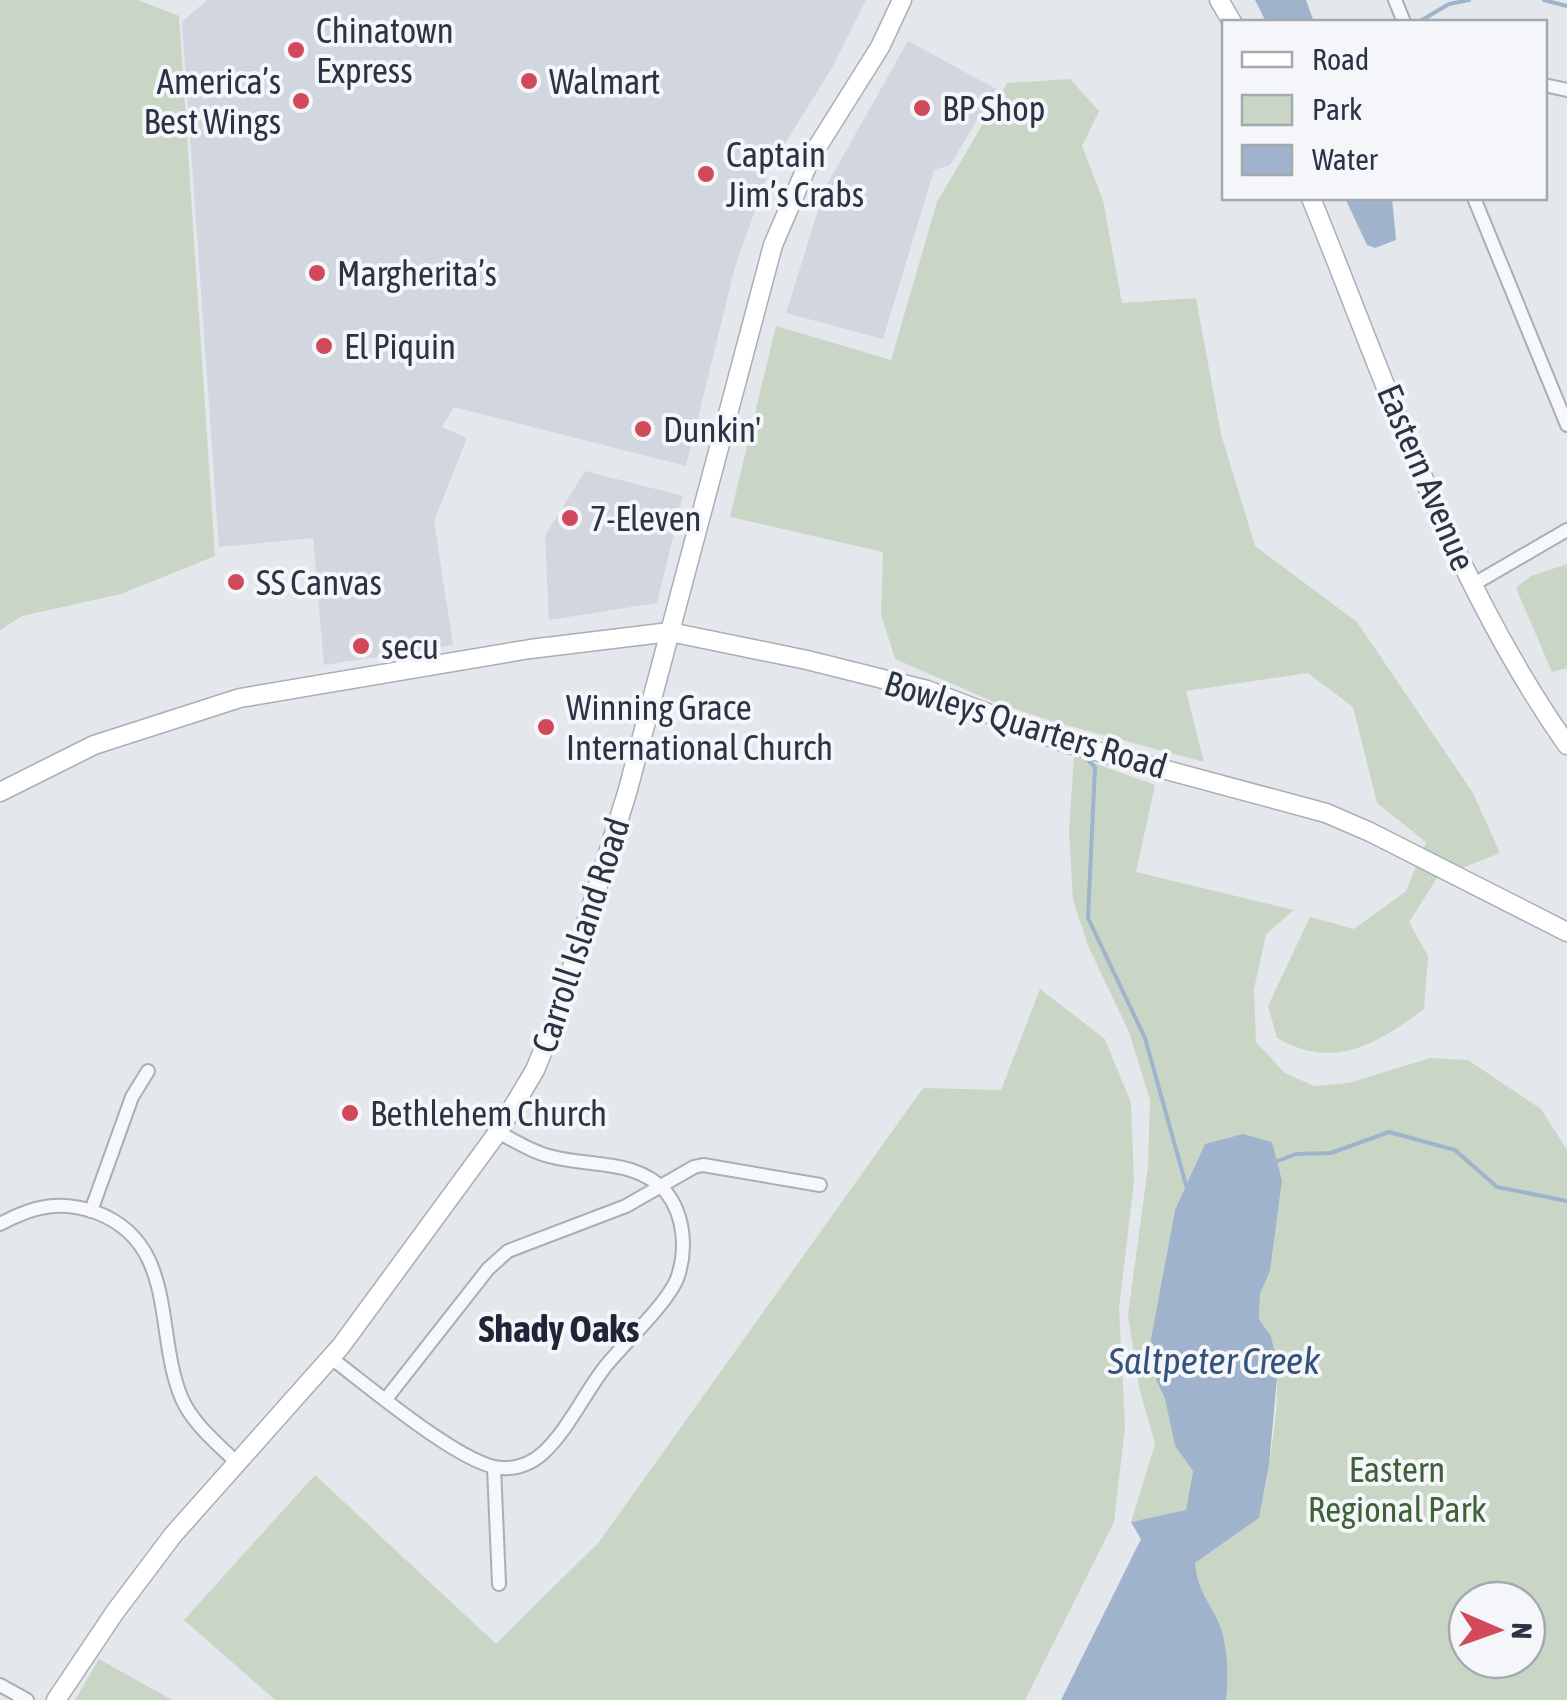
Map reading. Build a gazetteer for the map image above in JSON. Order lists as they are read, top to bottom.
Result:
{
  "streets": {
    "street": ["Eastern Avenue", "Bowleys Quarters Road", "Carroll Island Road"]
  },
  "crossings": [
    ["Bowleys Quarters Road", "Carroll Island Road"]
  ],
  "districts": ["Shady Oaks"],
  "water": ["Saltpeter Creek"],
  "parks": ["Eastern Regional Park"],
  "places": [
    "Chinatown Express",
    "Walmart",
    "America’s Best Wings",
    "BP Shop",
    "Captain Jim’s Crabs",
    "Margherita’s",
    "El Piquin",
    "Dunkin'",
    "7-Eleven",
    "SS Canvas",
    "secu",
    "Winning Grace International Church",
    "Bethlehem Church"
  ],
  "legend": ["Road", "Park", "Water"],
  "north": "right"
}
